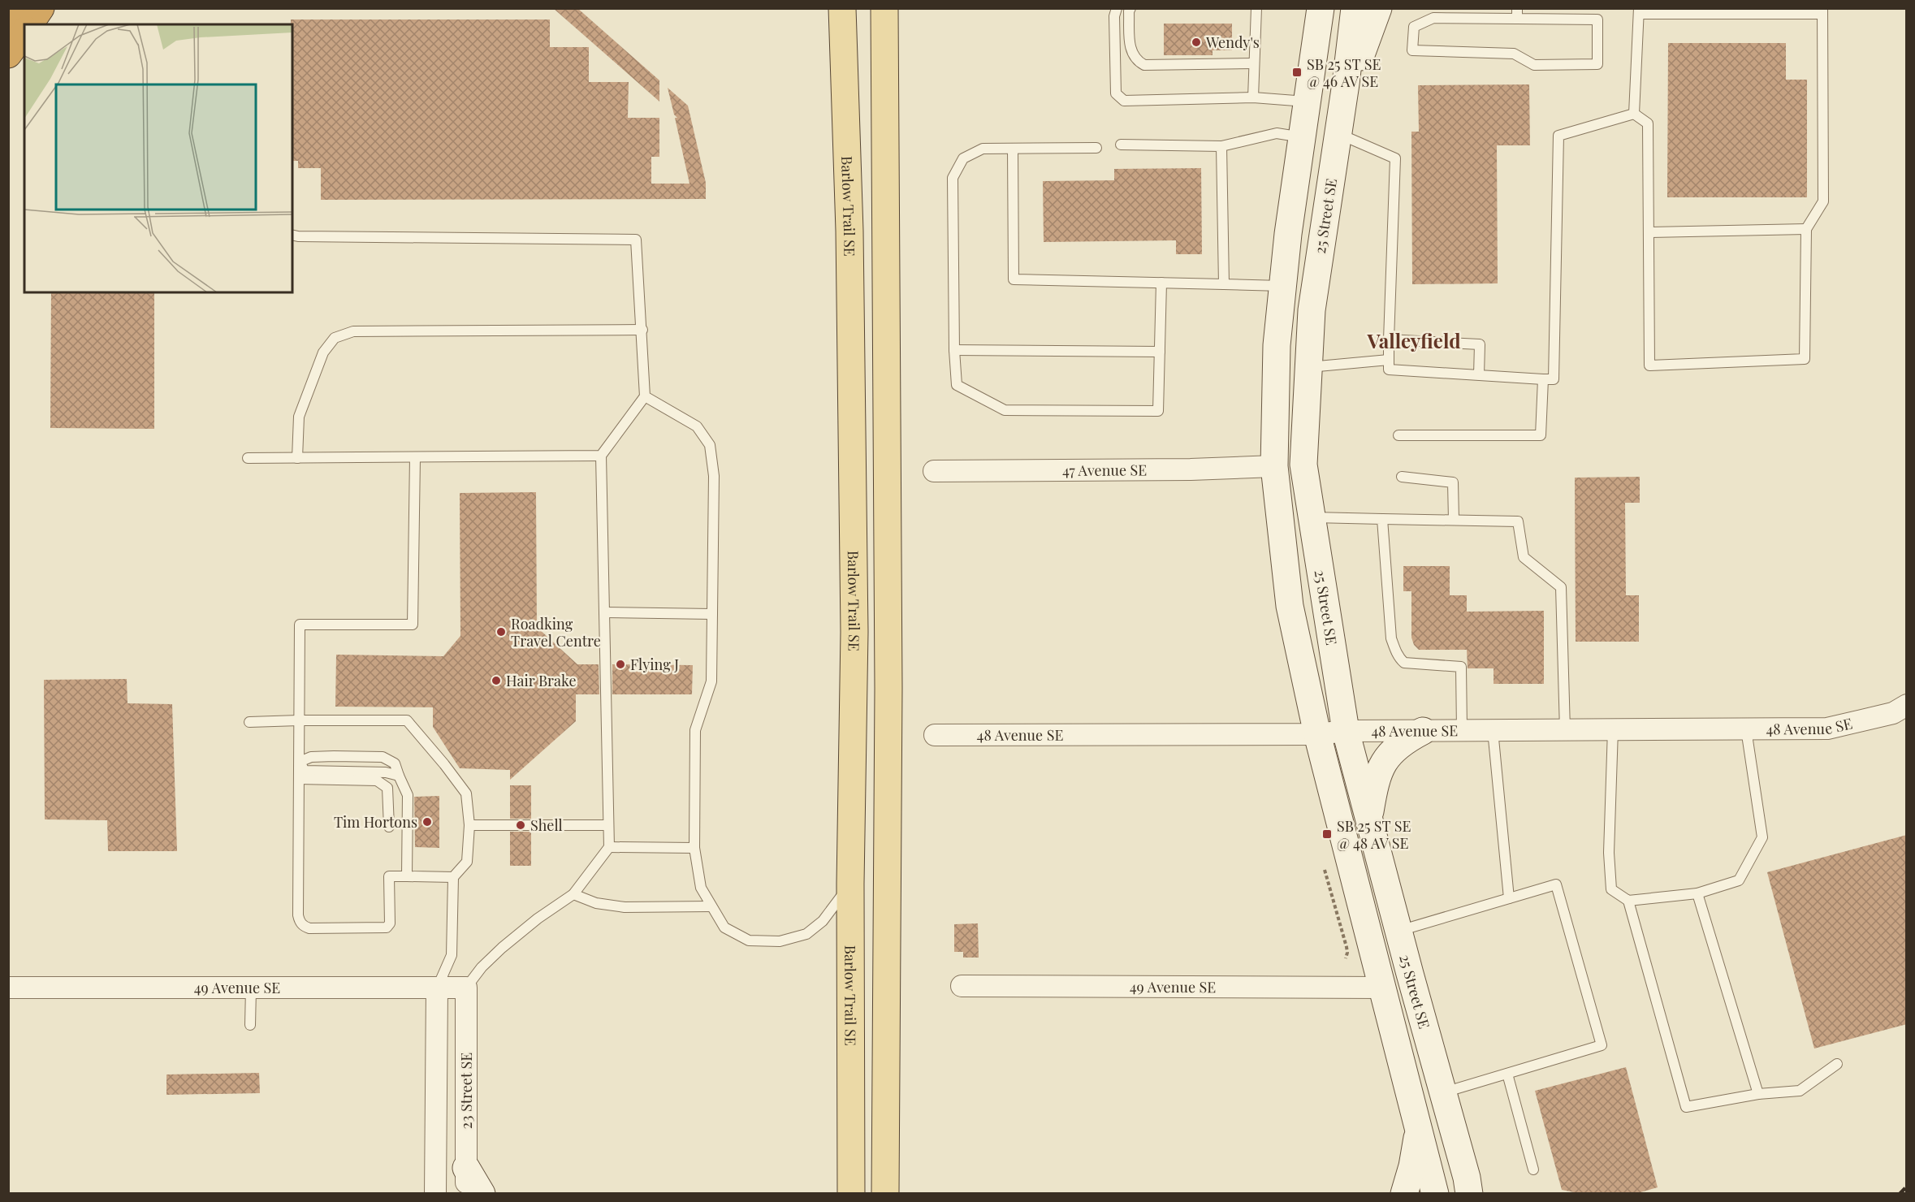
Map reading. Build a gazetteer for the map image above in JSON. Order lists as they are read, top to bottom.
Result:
{
  "streets": {
    "main road": ["Barlow Trail SE"],
    "street": [
      "25 Street SE",
      "47 Avenue SE",
      "48 Avenue SE",
      "49 Avenue SE",
      "23 Street SE"
    ]
  },
  "crossings": [
    ["25 Street SE", "47 Avenue SE"],
    ["25 Street SE", "48 Avenue SE"],
    ["25 Street SE", "49 Avenue SE"],
    ["49 Avenue SE", "23 Street SE"]
  ],
  "districts": ["Valleyfield"],
  "places": {
    "other": [
      "Wendy's",
      "Roadking Travel Centre",
      "Flying J",
      "Hair Brake",
      "Tim Hortons",
      "Shell"
    ],
    "transit": ["SB 25 ST SE @ 46 AV SE", "SB 25 ST SE @ 48 AV SE"]
  }
}
